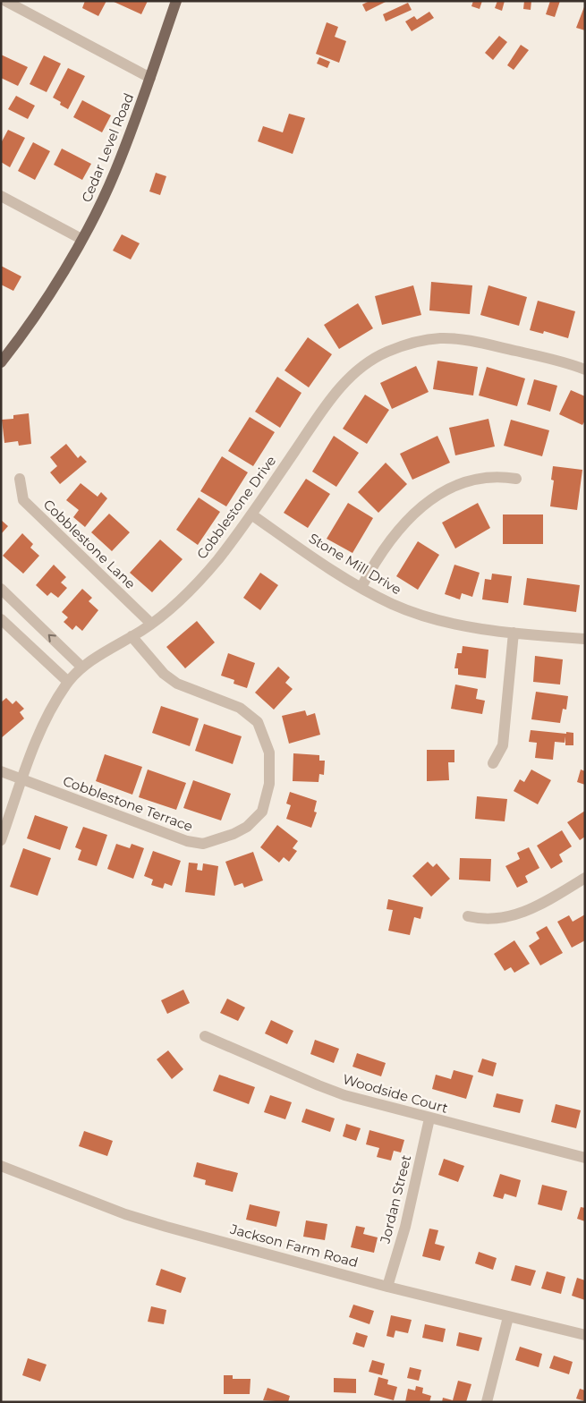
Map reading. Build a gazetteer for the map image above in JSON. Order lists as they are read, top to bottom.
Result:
{
  "streets": {
    "main road": ["Cedar Level Road"],
    "street": [
      "Cobblestone Drive",
      "Cobblestone Lane",
      "Stone Mill Drive",
      "Cobblestone Terrace",
      "Woodside Court",
      "Jordan Street",
      "Jackson Farm Road"
    ]
  },
  "crossings": [
    ["Cobblestone Drive", "Cobblestone Lane"],
    ["Cobblestone Drive", "Stone Mill Drive"],
    ["Cobblestone Drive", "Cobblestone Terrace"],
    ["Woodside Court", "Jordan Street"],
    ["Jordan Street", "Jackson Farm Road"]
  ]
}
